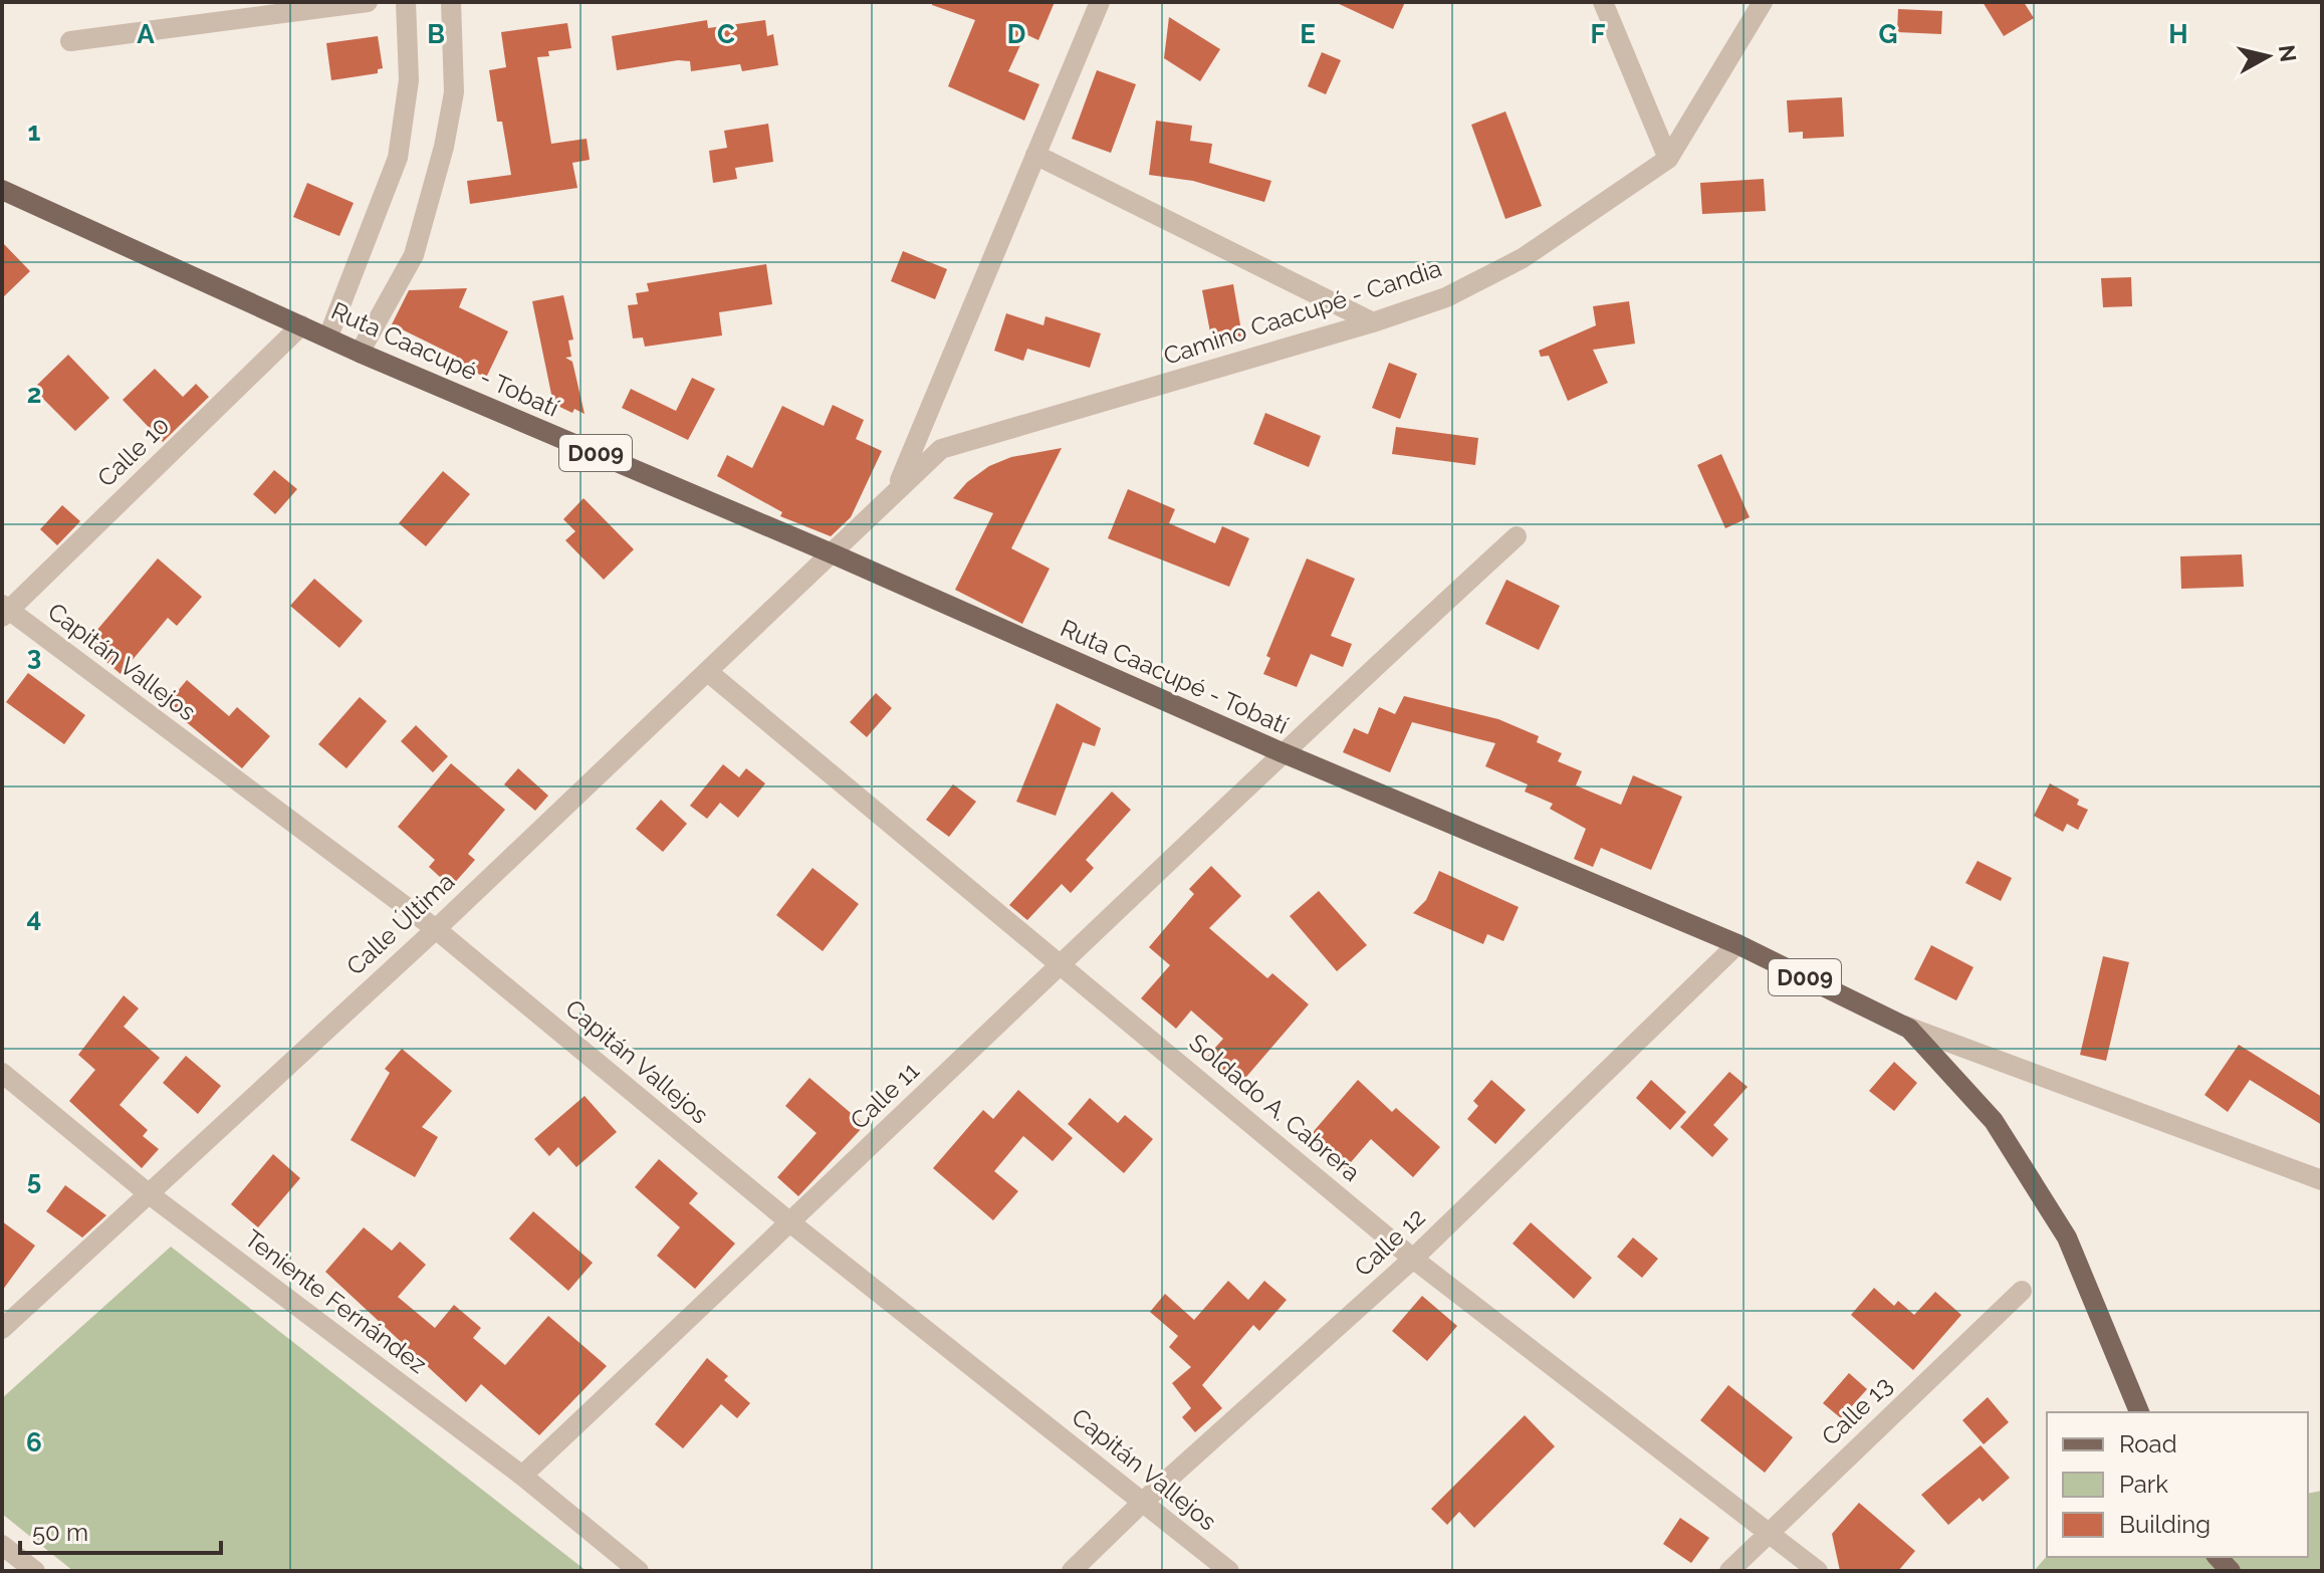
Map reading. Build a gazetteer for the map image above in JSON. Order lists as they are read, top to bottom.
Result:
{
  "streets": {
    "main road": ["Ruta Caacupé - Tobatí", "D009"],
    "street": [
      "Camino Caacupé - Candia",
      "Calle 10",
      "Capitán Vallejos",
      "Calle Última",
      "Calle 11",
      "Soldado A. Cabrera",
      "Calle 12",
      "Teniente Fernández",
      "Calle 13"
    ]
  },
  "crossings": [
    ["Camino Caacupé - Candia", "Ruta Caacupé - Tobatí"],
    ["Camino Caacupé - Candia", "Calle Última"],
    ["Ruta Caacupé - Tobatí", "Calle 10"],
    ["Ruta Caacupé - Tobatí", "Calle Última"],
    ["Ruta Caacupé - Tobatí", "Calle 11"],
    ["Ruta Caacupé - Tobatí", "Calle 12"],
    ["Calle 10", "Capitán Vallejos"],
    ["Capitán Vallejos", "Calle Última"],
    ["Capitán Vallejos", "Calle 11"],
    ["Capitán Vallejos", "Calle 12"],
    ["Calle Última", "Soldado A. Cabrera"],
    ["Calle Última", "Teniente Fernández"],
    ["Calle 11", "Soldado A. Cabrera"],
    ["Calle 11", "Teniente Fernández"],
    ["Soldado A. Cabrera", "Calle 12"],
    ["Soldado A. Cabrera", "Calle 13"]
  ],
  "legend": ["Road", "Park", "Building"],
  "scale_bar": "50 m",
  "north": "right",
  "grid": {
    "columns": [
      "A",
      "B",
      "C",
      "D",
      "E",
      "F",
      "G",
      "H"
    ],
    "rows": [
      "1",
      "2",
      "3",
      "4",
      "5",
      "6"
    ]
  }
}
